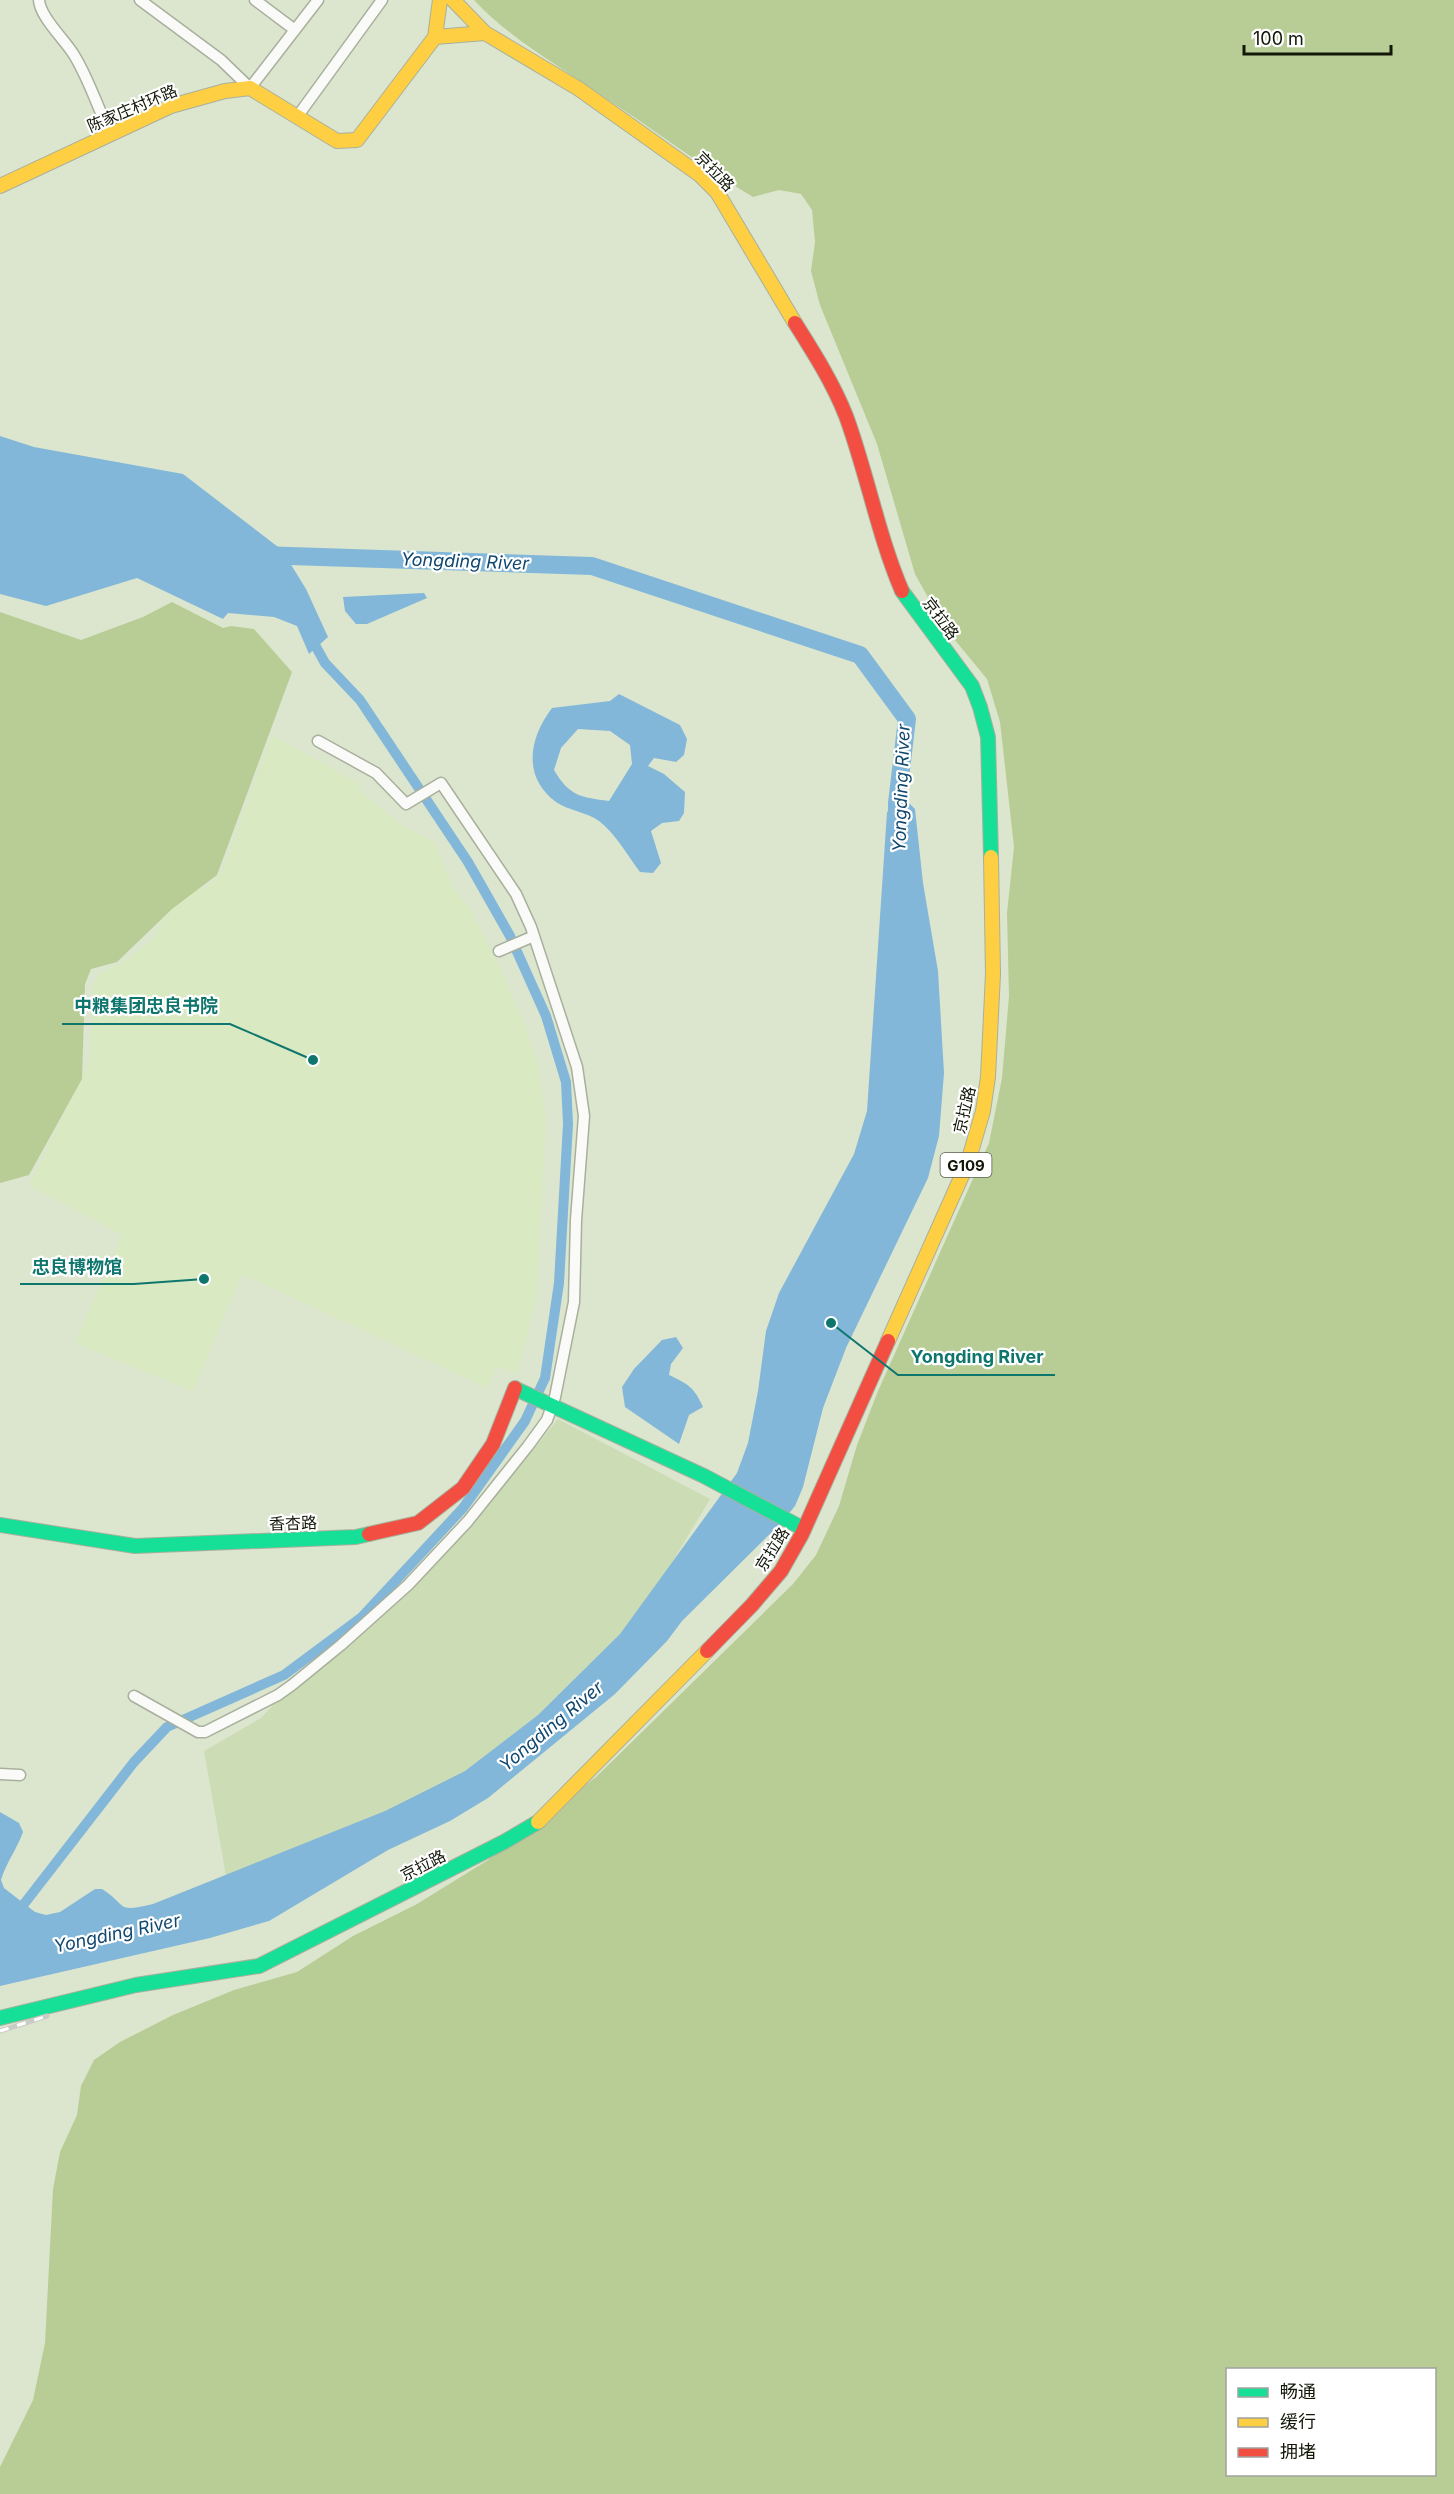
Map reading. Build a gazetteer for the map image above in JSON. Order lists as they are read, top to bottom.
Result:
{
  "streets": {
    "main road": [
      "陈家庄村环路",
      "京拉路",
      "G109",
      "香杏路"
    ]
  },
  "crossings": [
    ["京拉路", "香杏路"]
  ],
  "water": ["Yongding River"],
  "places": ["中粮集团忠良书院", "忠良博物馆", "Yongding River"],
  "legend": ["畅通", "缓行", "拥堵"],
  "scale_bar": "100 m"
}
